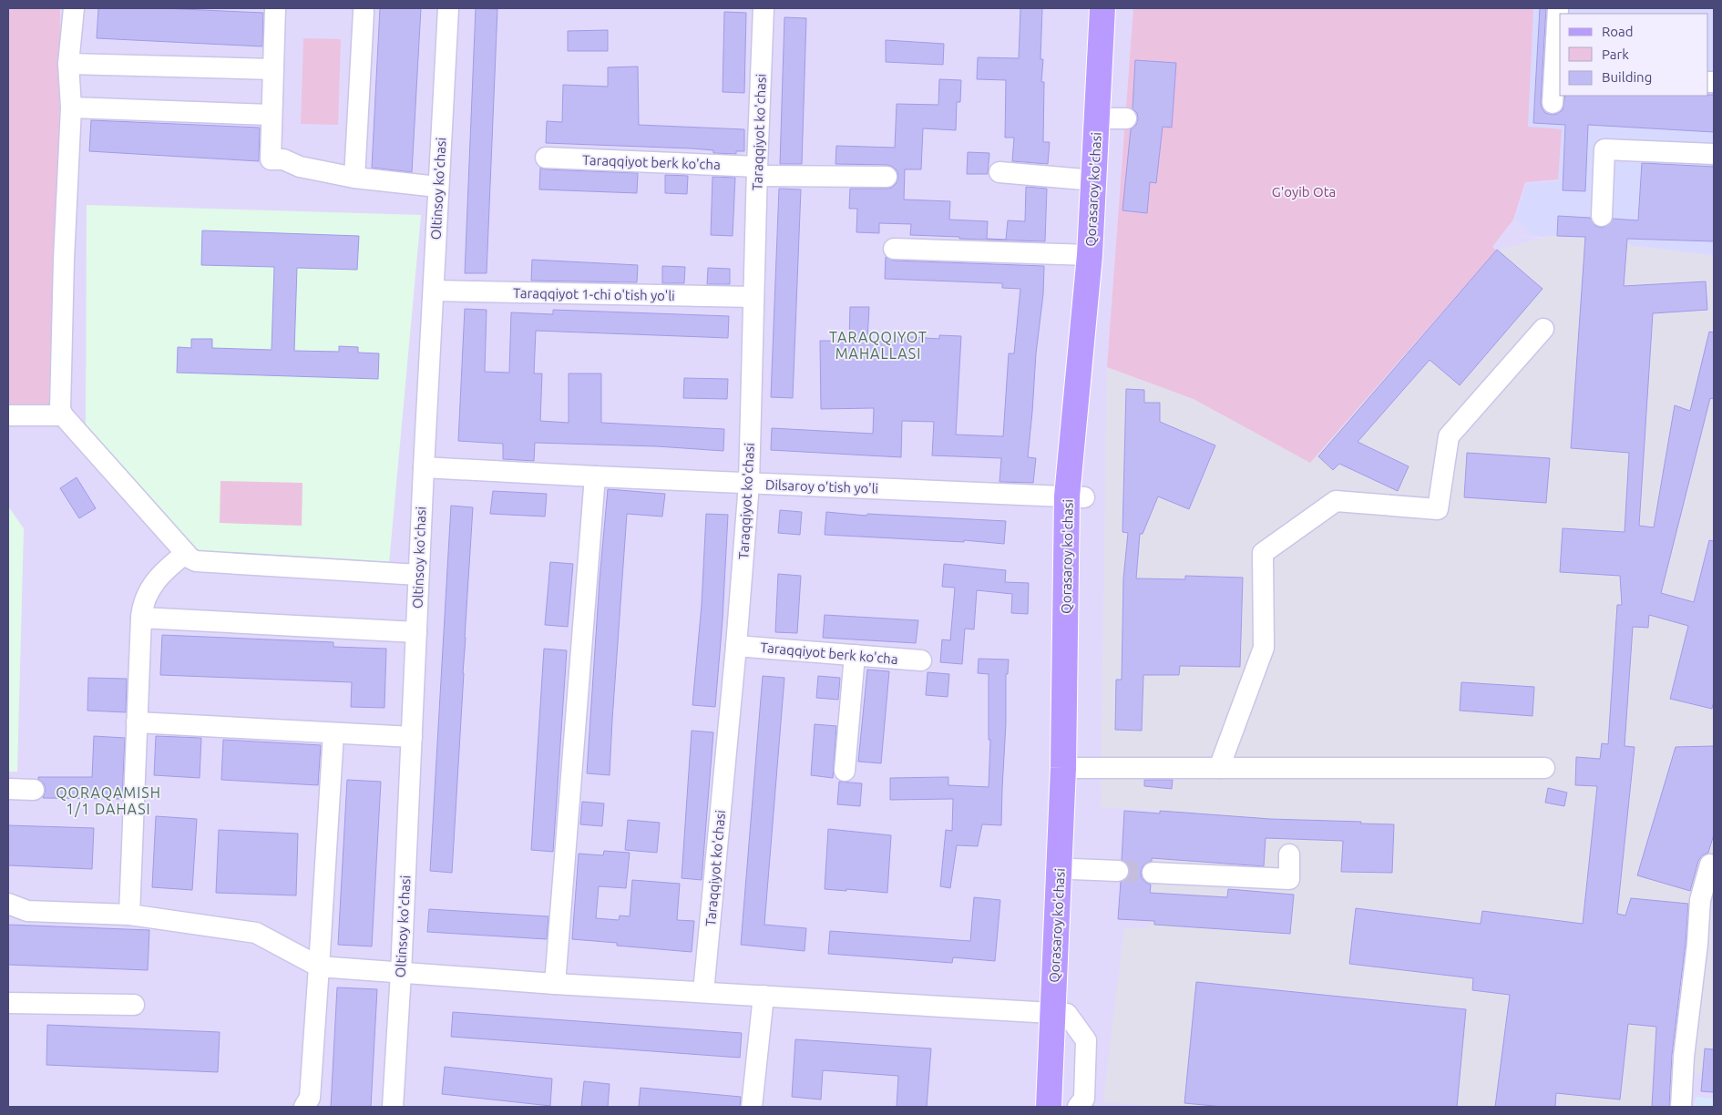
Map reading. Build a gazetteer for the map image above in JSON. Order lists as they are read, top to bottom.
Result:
{
  "streets": {
    "main road": ["Qorasaroy ko'chasi"],
    "street": [
      "Taraqqiyot ko'chasi",
      "Taraqqiyot berk ko'cha",
      "Oltinsoy ko'chasi",
      "Taraqqiyot 1-chi o'tish yo'li",
      "Dilsaroy o'tish yo'li"
    ]
  },
  "crossings": [
    ["Taraqqiyot ko'chasi", "Taraqqiyot berk ko'cha"],
    ["Taraqqiyot ko'chasi", "Taraqqiyot 1-chi o'tish yo'li"],
    ["Taraqqiyot ko'chasi", "Dilsaroy o'tish yo'li"],
    ["Oltinsoy ko'chasi", "Taraqqiyot 1-chi o'tish yo'li"],
    ["Oltinsoy ko'chasi", "Dilsaroy o'tish yo'li"],
    ["Qorasaroy ko'chasi", "Dilsaroy o'tish yo'li"]
  ],
  "districts": ["TARAQQIYOT MAHALLASI", "QORAQAMISH 1/1 DAHASI"],
  "parks": ["G'oyib Ota"],
  "legend": ["Road", "Park", "Building"]
}
